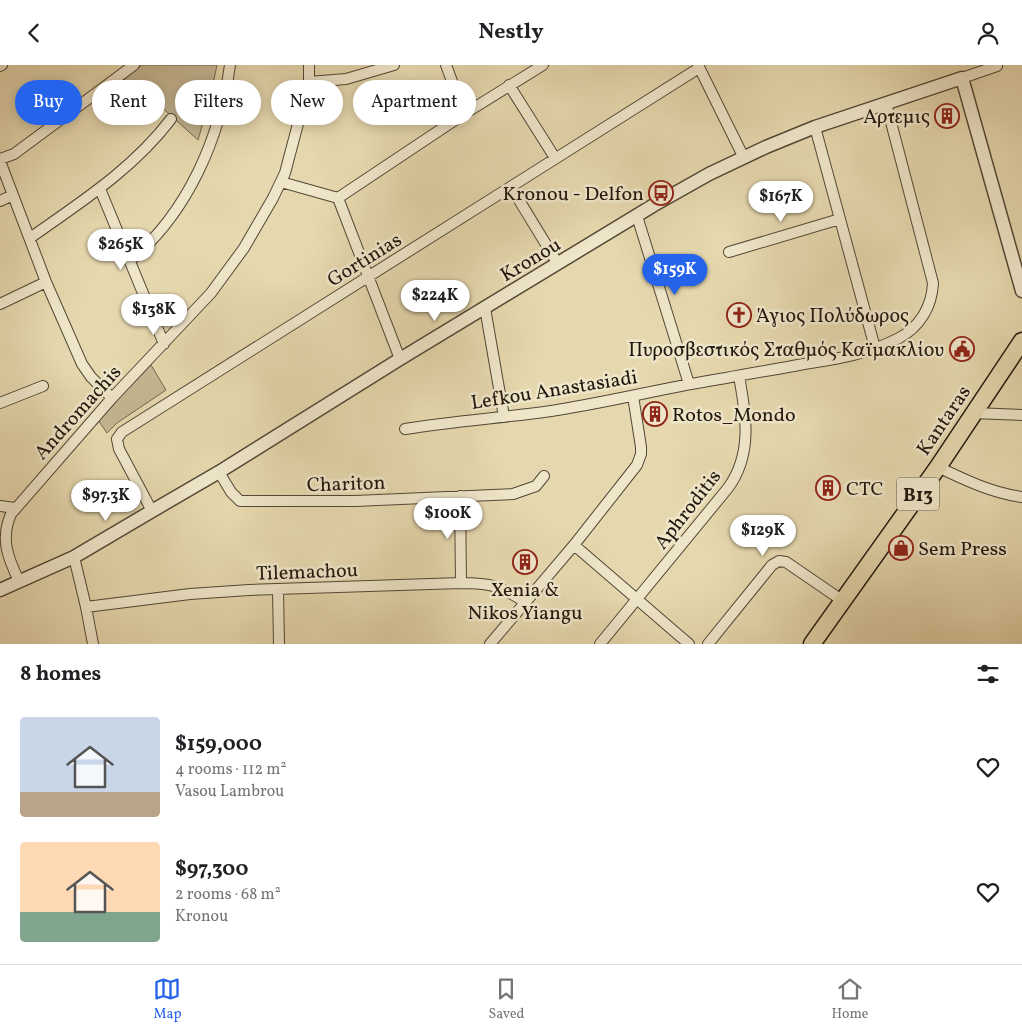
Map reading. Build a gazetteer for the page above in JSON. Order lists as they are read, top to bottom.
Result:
{
  "streets": {
    "main road": ["Kantaras", "B13"],
    "street": [
      "Gortinias",
      "Kronou",
      "Lefkou Anastasiadi",
      "Andromachis",
      "Chariton",
      "Aphroditis",
      "Tilemachou"
    ]
  },
  "crossings": [
    ["Gortinias", "Kronou"],
    ["Kronou", "Lefkou Anastasiadi"],
    ["Kronou", "Andromachis"],
    ["Kronou", "Chariton"],
    ["Lefkou Anastasiadi", "Aphroditis"]
  ],
  "places": {
    "building": [
      "Αρτεμις",
      "Rotos_Mondo",
      "CTC",
      "Xenia & Nikos Yiangu"
    ],
    "bus stop": ["Kronou - Delfon"],
    "church": ["Άγιος Πολύδωρος"],
    "public building": ["Πυροσβεστικός Σταθμός Καϊμακλίου"],
    "shop": ["Sem Press"]
  },
  "page": {
    "header": "Nestly",
    "chip": [
      "Buy",
      "Rent",
      "Filters",
      "New",
      "Apartment"
    ],
    "price": [
      "$167K",
      "$265K",
      "$159K",
      "$224K",
      "$138K",
      "$97.3K",
      "$100K",
      "$129K"
    ],
    "heading": "8 homes",
    "list": [
      {
        "name": "$159,000",
        "note": "4 rooms · 112 m² · Vasou Lambrou"
      },
      {
        "name": "$97,300",
        "note": "2 rooms · 68 m² · Kronou"
      }
    ],
    "tabs": ["Map", "Saved", "Home"]
  }
}
